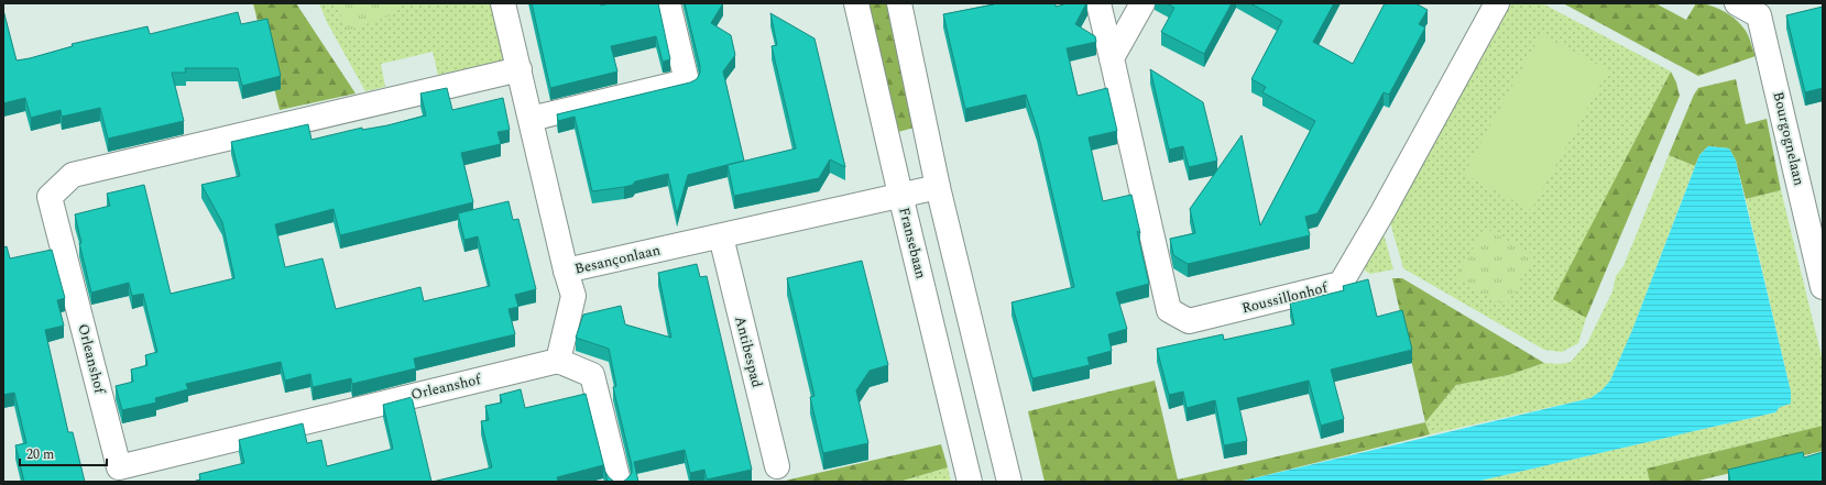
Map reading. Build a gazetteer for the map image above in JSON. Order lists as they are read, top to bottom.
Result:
{
  "streets": {
    "street": [
      "Bourgognelaan",
      "Fransebaan",
      "Besançonlaan",
      "Roussillonhof",
      "Antibespad",
      "Orleanshof"
    ]
  },
  "crossings": [
    ["Fransebaan", "Besançonlaan"],
    ["Besançonlaan", "Antibespad"],
    ["Besançonlaan", "Orleanshof"]
  ],
  "scale_bar": "20 m"
}
